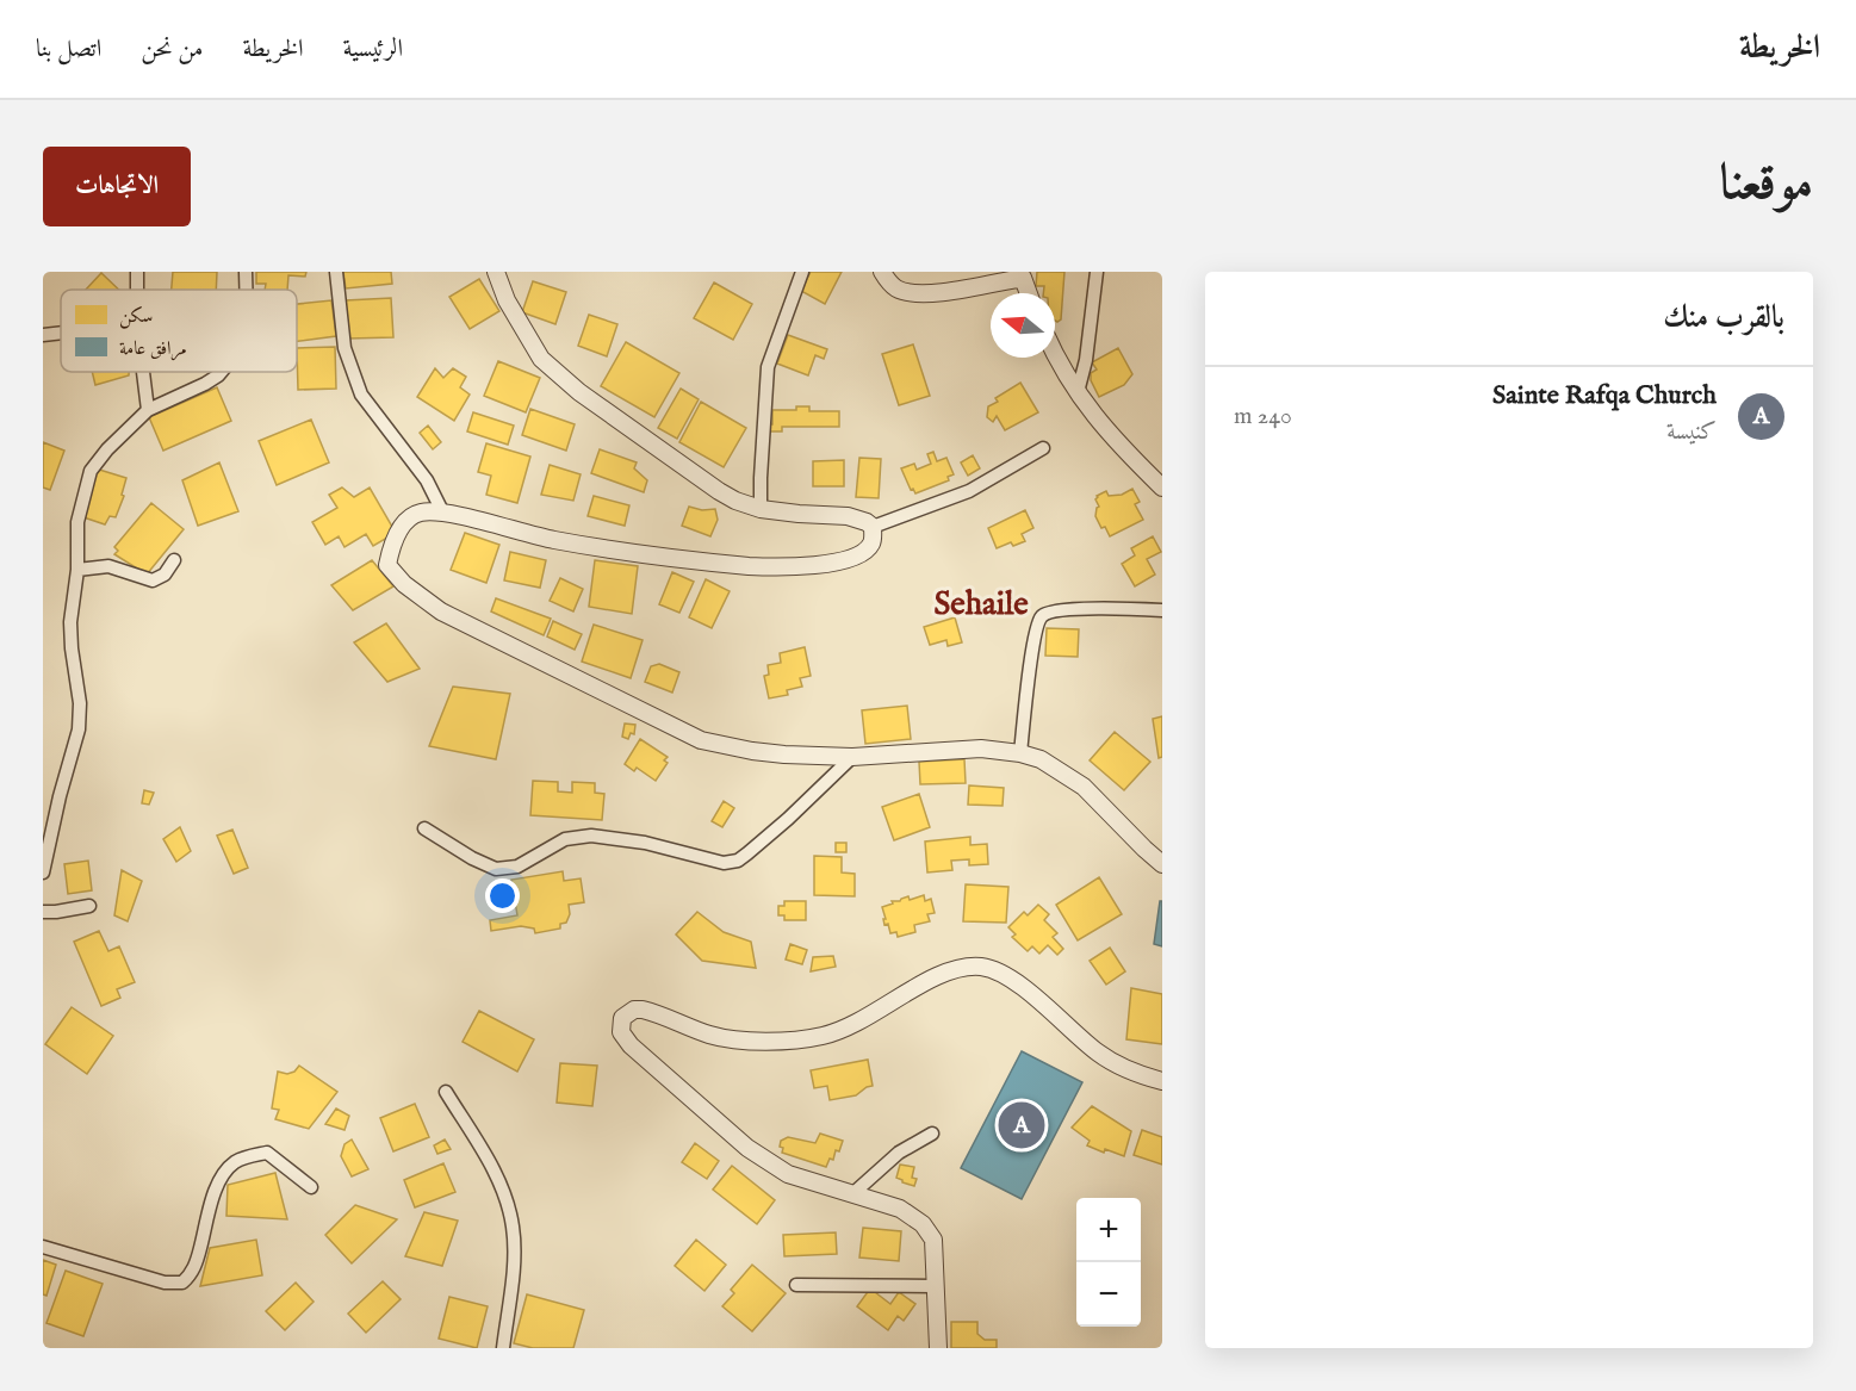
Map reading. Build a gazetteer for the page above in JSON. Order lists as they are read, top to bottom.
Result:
{
  "districts": ["Sehaile"],
  "legend": ["سكن", "مرافق عامة"],
  "north": "left",
  "page": {
    "header": "الخريطة",
    "nav": [
      "الرئيسية",
      "الخريطة",
      "من نحن",
      "اتصل بنا"
    ],
    "title": "موقعنا",
    "buttons": "الاتجاهات",
    "heading": "بالقرب منك",
    "list": [
      {
        "mark": "A",
        "name": "Sainte Rafqa Church",
        "note": "كنيسة",
        "value": "240 m"
      }
    ],
    "pins": "A",
    "map_buttons": ["+", "−"]
  }
}
